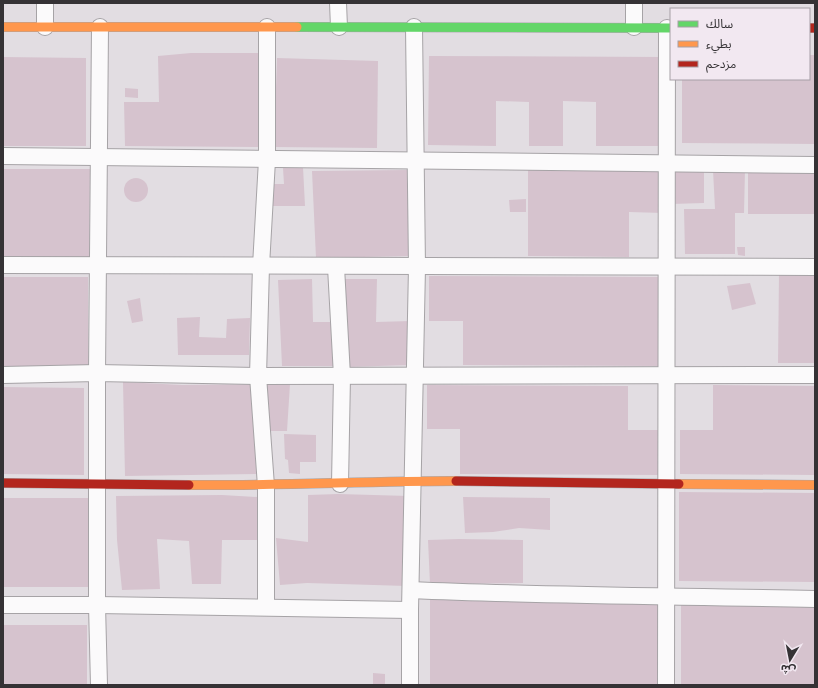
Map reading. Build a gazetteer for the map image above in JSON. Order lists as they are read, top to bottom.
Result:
{
  "legend": ["سالك", "بطيء", "مزدحم"],
  "north": "bottom"
}
